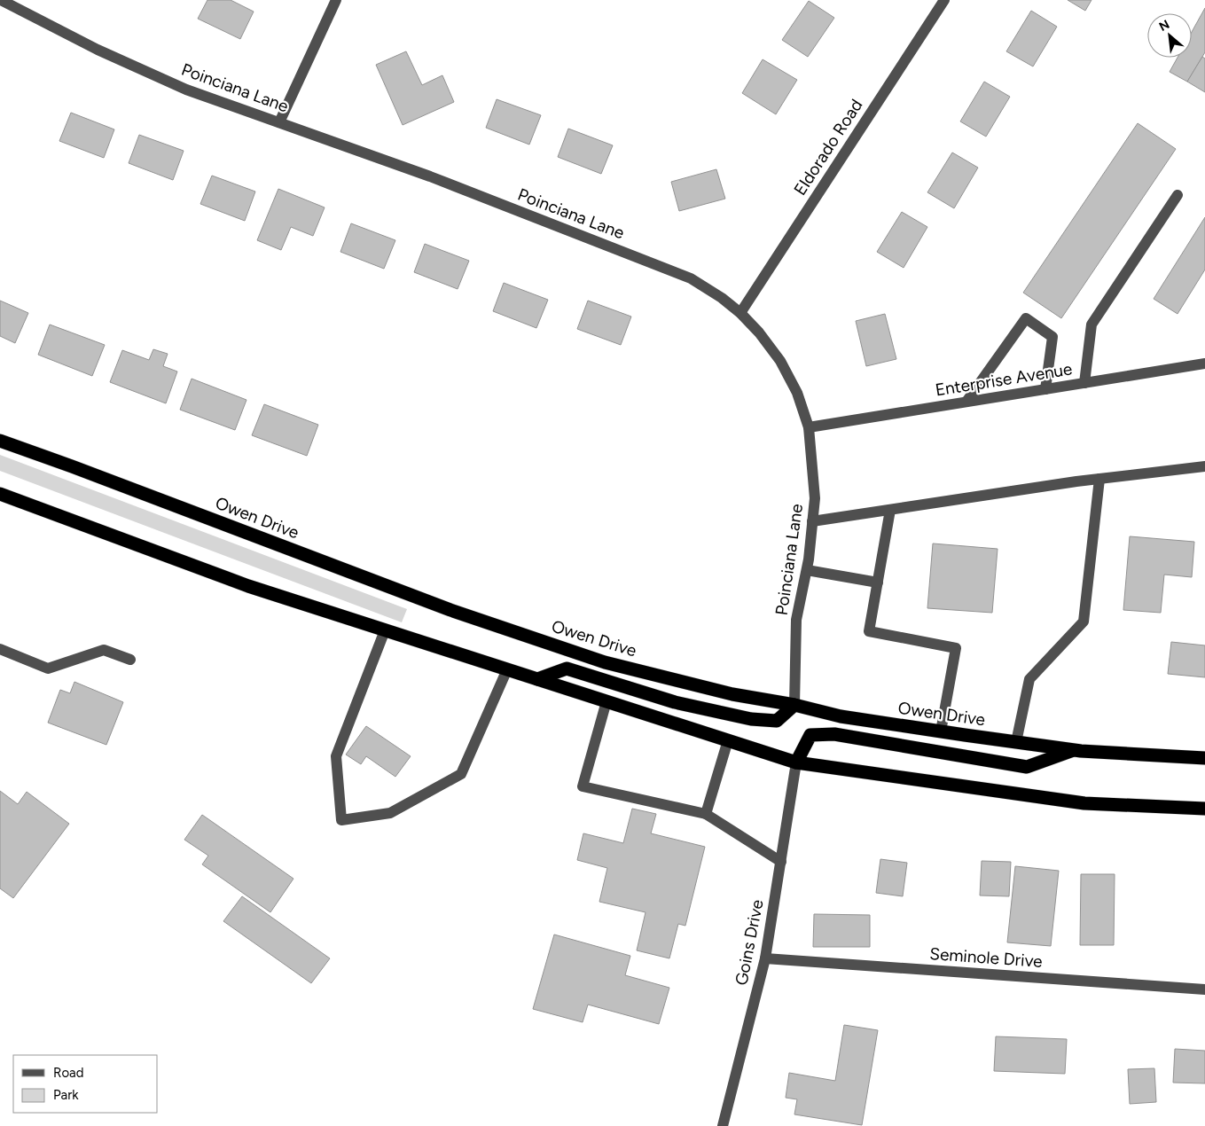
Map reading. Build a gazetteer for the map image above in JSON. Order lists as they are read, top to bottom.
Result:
{
  "streets": {
    "highway": ["Owen Drive"],
    "street": [
      "Poinciana Lane",
      "Eldorado Road",
      "Enterprise Avenue",
      "Goins Drive",
      "Seminole Drive"
    ]
  },
  "crossings": [
    ["Poinciana Lane", "Eldorado Road"],
    ["Poinciana Lane", "Enterprise Avenue"],
    ["Poinciana Lane", "Owen Drive"],
    ["Goins Drive", "Seminole Drive"]
  ],
  "legend": ["Road", "Park"],
  "north": "top left"
}
